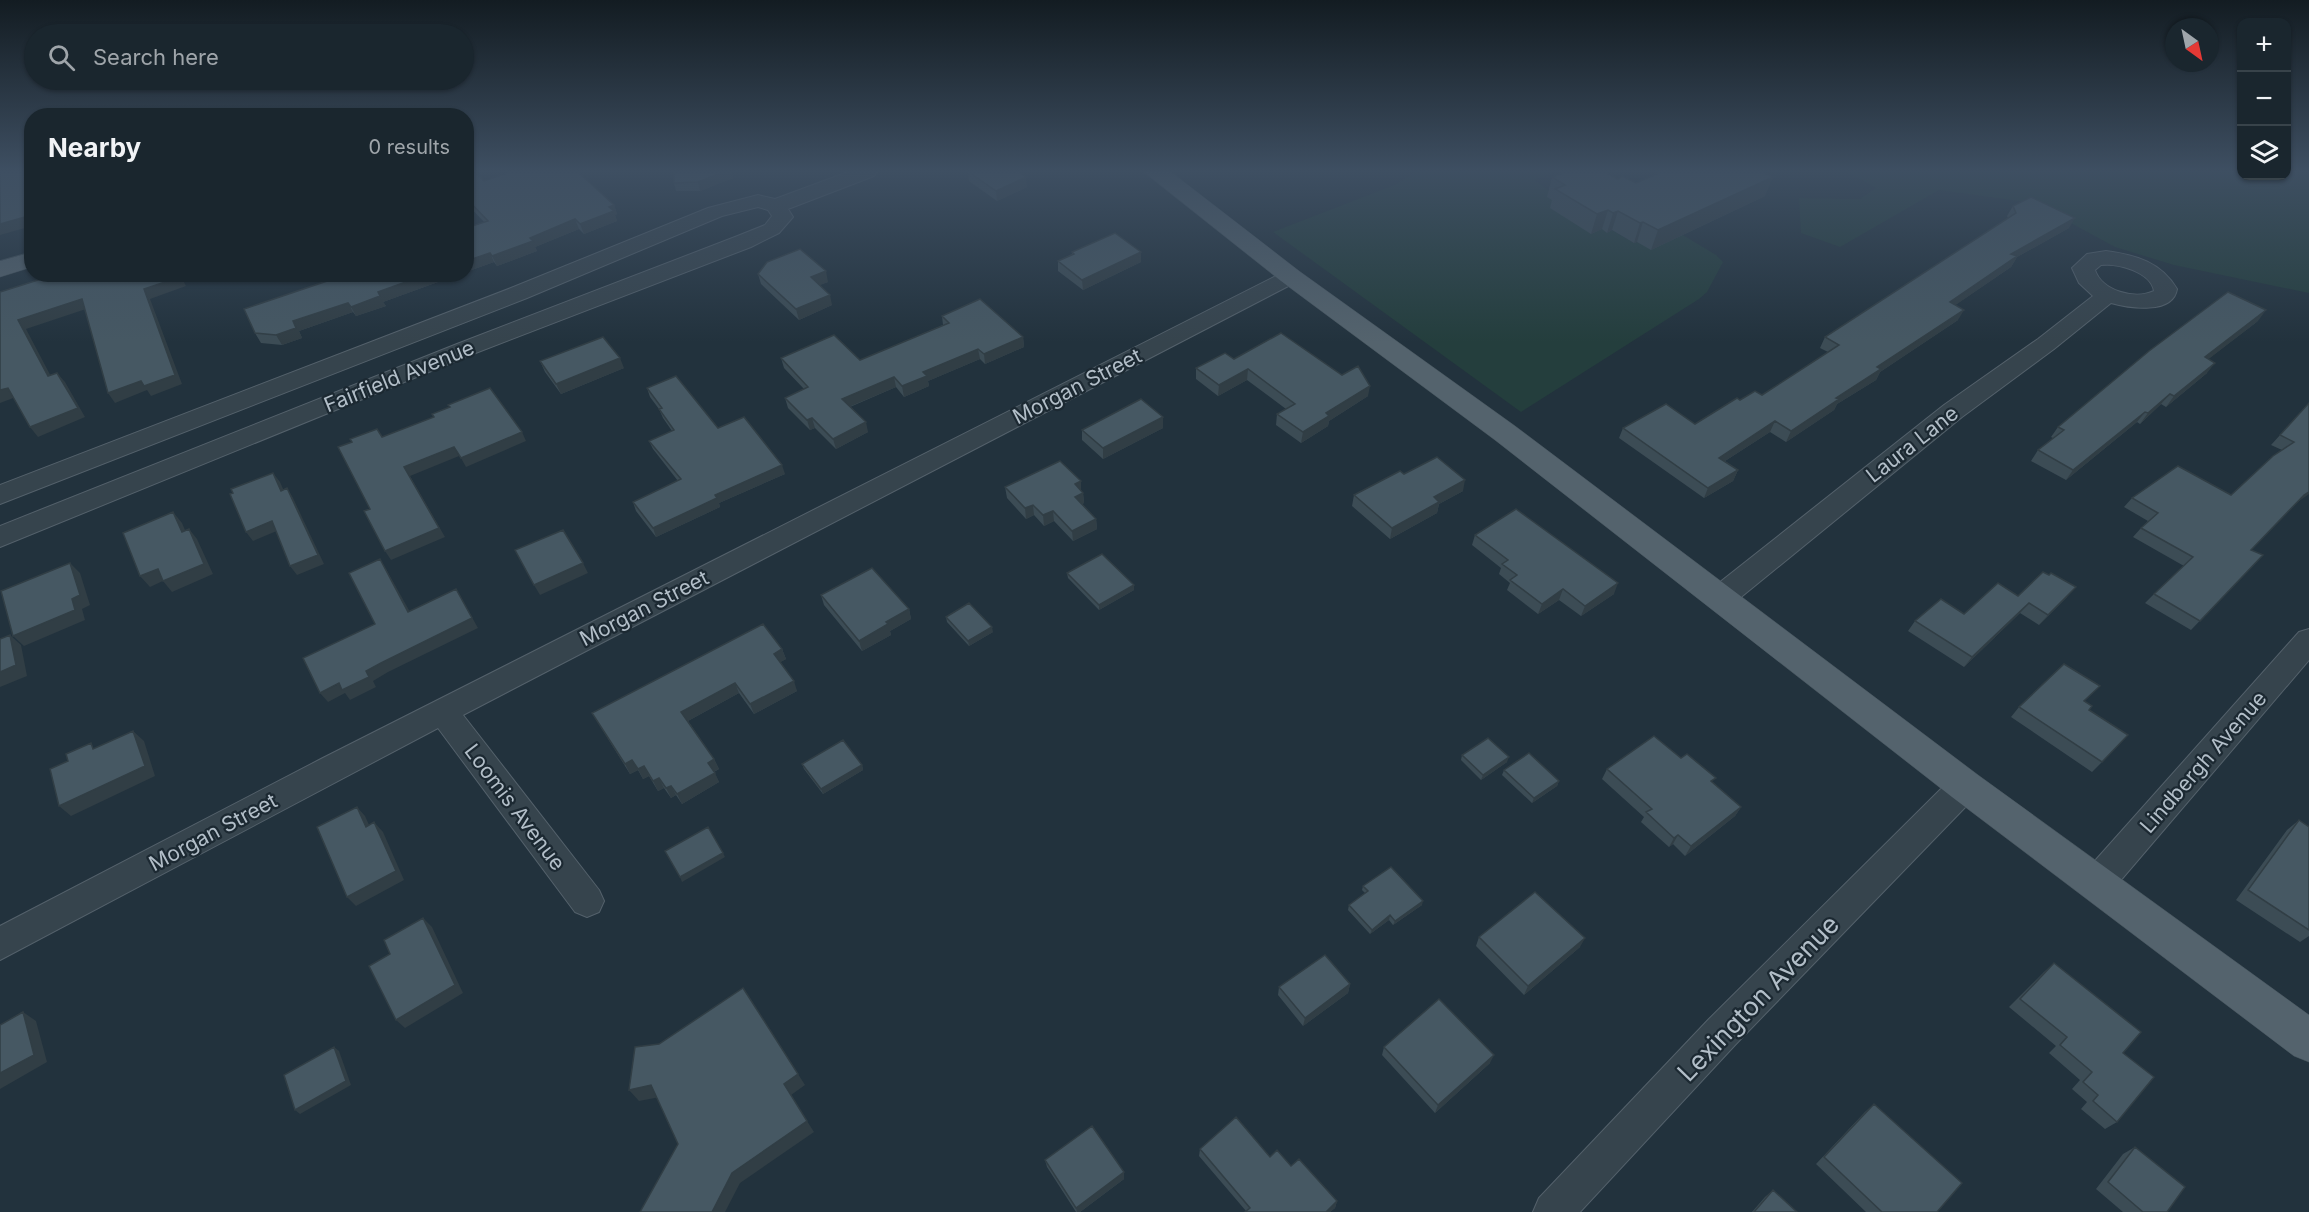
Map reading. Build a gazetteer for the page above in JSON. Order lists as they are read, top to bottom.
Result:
{
  "streets": {
    "street": [
      "Fairfield Avenue",
      "Morgan Street",
      "Laura Lane",
      "Lindbergh Avenue",
      "Loomis Avenue",
      "Lexington Avenue"
    ]
  },
  "crossings": [
    ["Morgan Street", "Loomis Avenue"]
  ],
  "north": "bottom right",
  "page": {
    "map_buttons": ["+", "−"],
    "search": "Search here",
    "heading": ["Nearby", "0 results"]
  }
}
